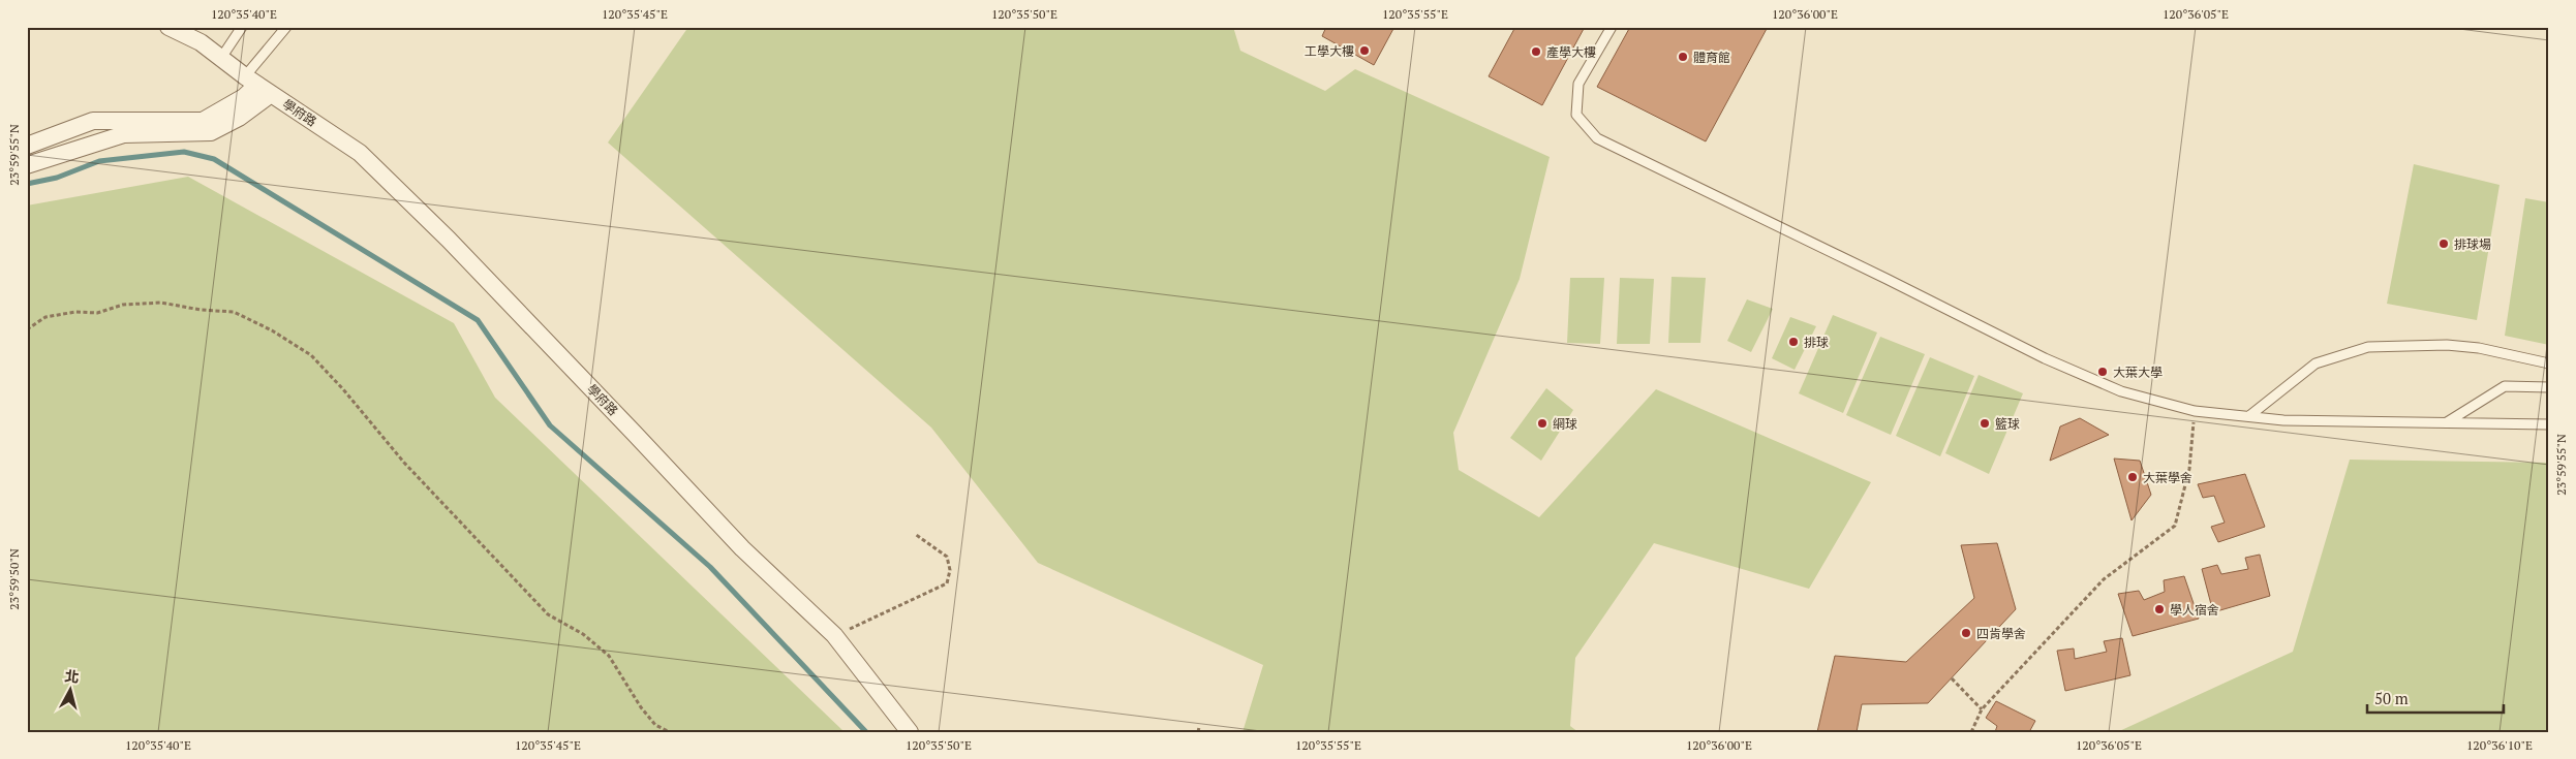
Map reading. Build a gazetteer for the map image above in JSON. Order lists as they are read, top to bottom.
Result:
{
  "streets": {
    "street": ["學府路"]
  },
  "places": [
    "工學大樓",
    "產學大樓",
    "體育館",
    "排球場",
    "排球",
    "大葉大學",
    "網球",
    "籃球",
    "大葉學舍",
    "學人宿舍",
    "四肯學舍"
  ],
  "scale_bar": "50 m",
  "north": "top",
  "coordinates": [
    "120°35'40\"E",
    "120°35'45\"E",
    "120°35'50\"E",
    "120°35'55\"E",
    "120°36'00\"E",
    "120°36'05\"E",
    "23°59'55\"N",
    "23°59'50\"N",
    "120°36'10\"E"
  ]
}
